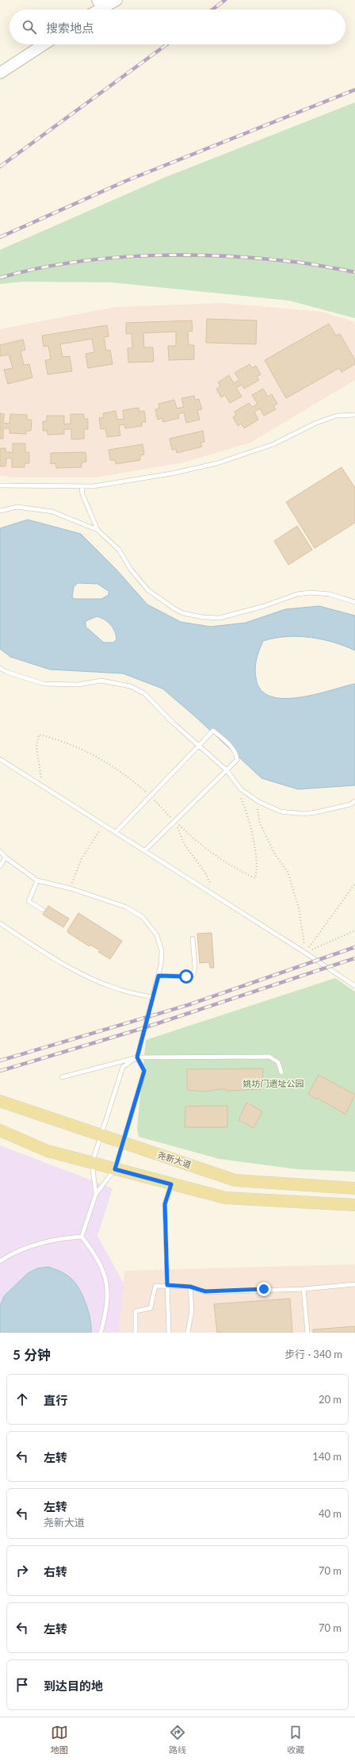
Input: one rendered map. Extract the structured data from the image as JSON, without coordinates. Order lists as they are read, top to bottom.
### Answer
{
  "streets": {
    "main road": ["尧新大道"]
  },
  "parks": ["姚坊门遗址公园"],
  "page": {
    "search": "搜索地点",
    "heading": ["5 分钟", "步行 · 340 m"],
    "list": [
      ["直行", "20 m"],
      ["左转", "140 m"],
      ["左转", "尧新大道", "40 m"],
      ["右转", "70 m"],
      ["左转", "70 m"],
      "到达目的地"
    ],
    "nav": ["地图", "路线", "收藏"]
  }
}
